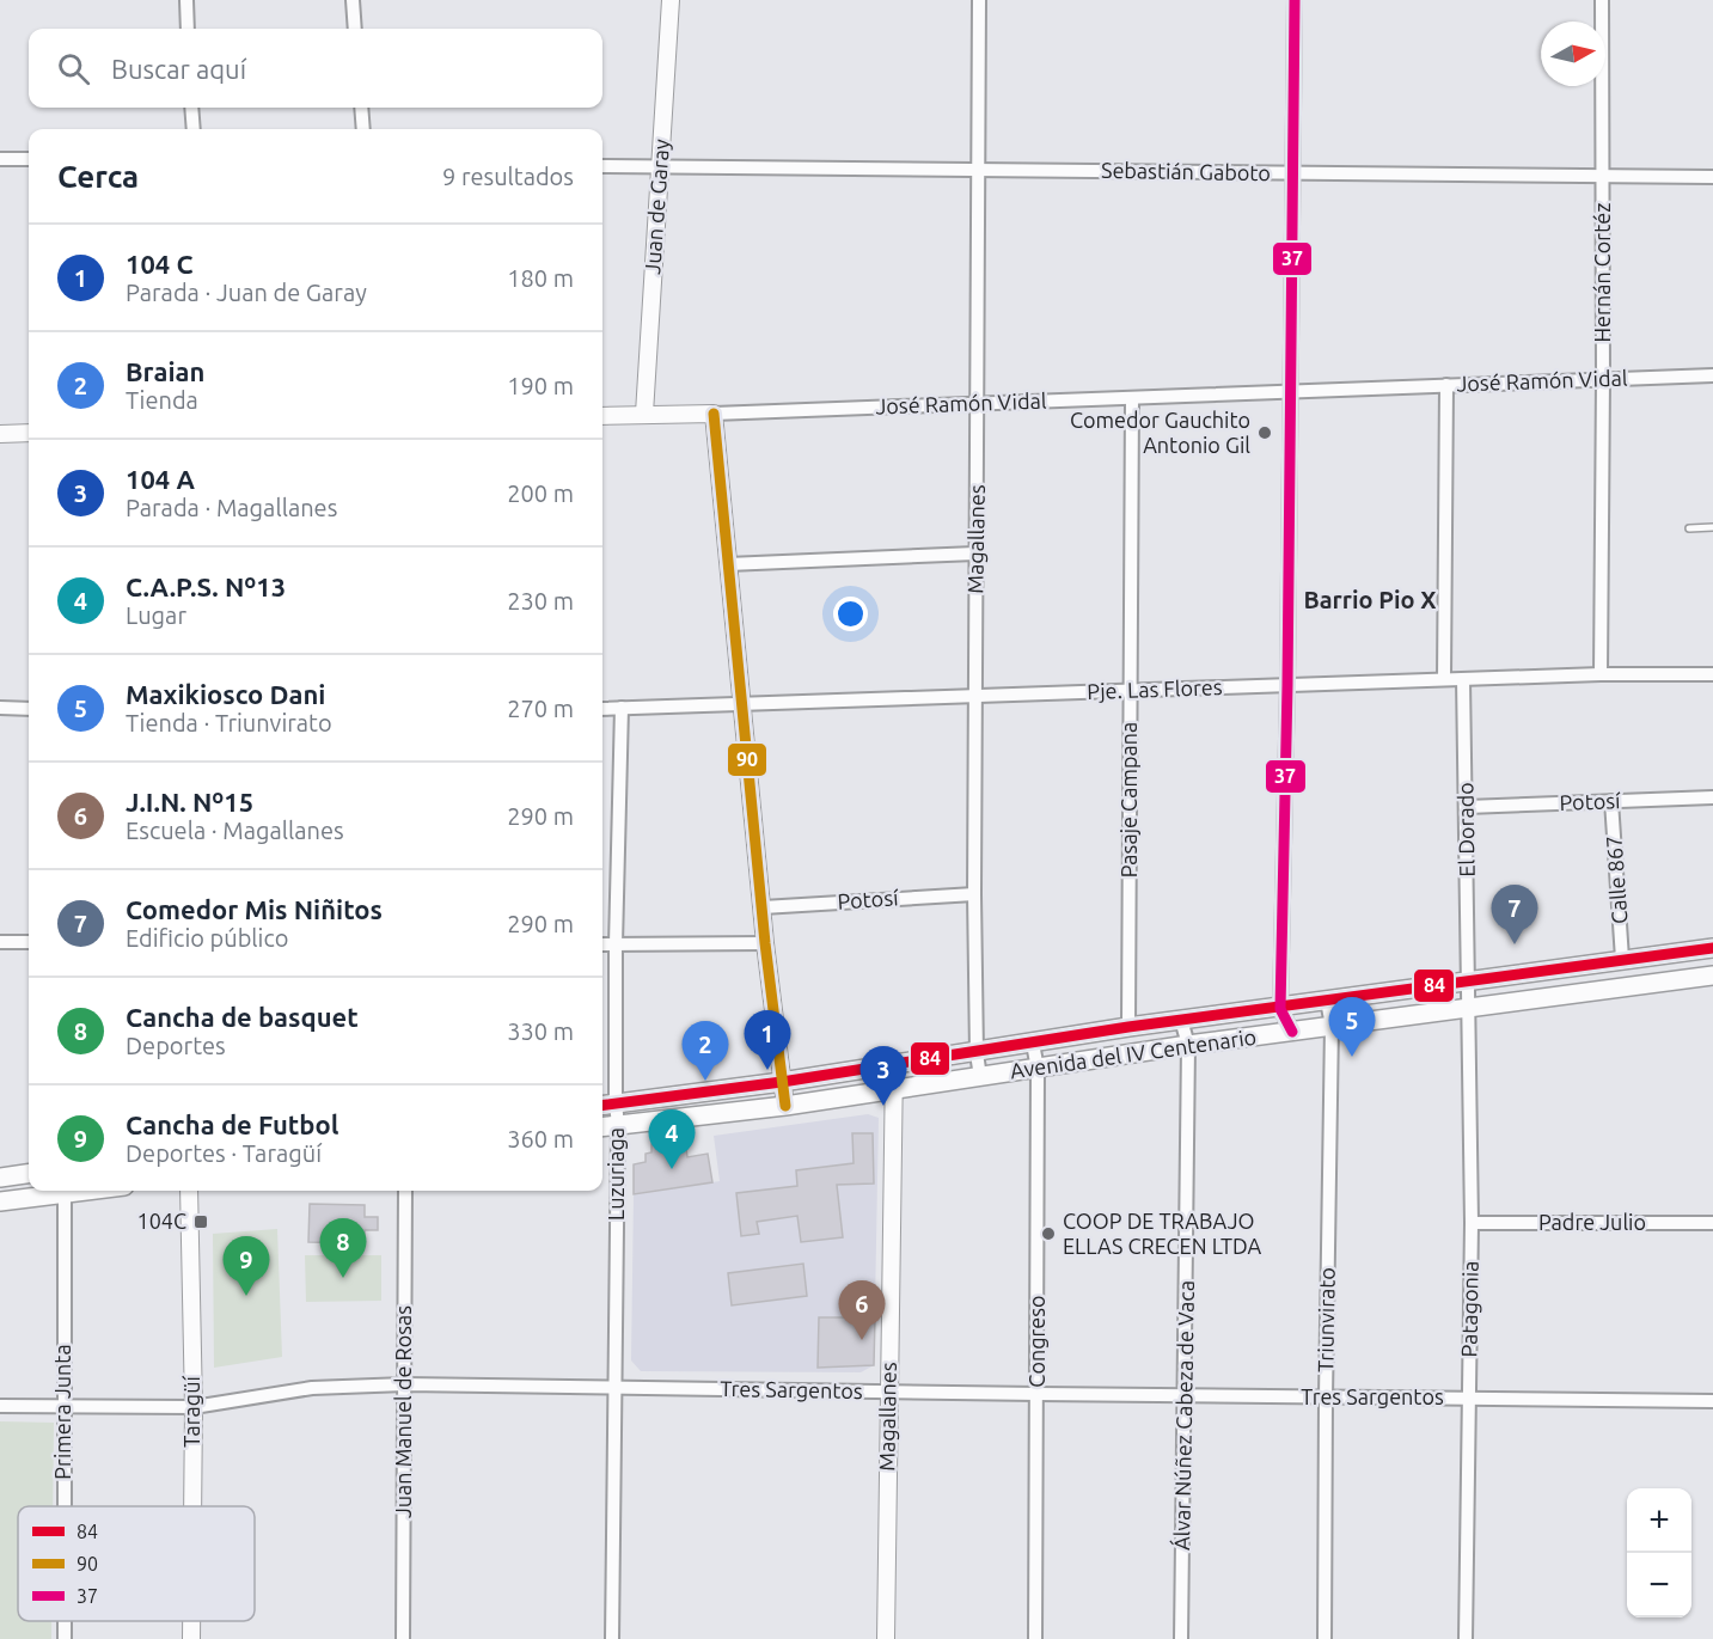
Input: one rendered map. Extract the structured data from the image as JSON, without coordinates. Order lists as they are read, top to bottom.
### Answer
{
  "streets": {
    "main road": ["Avenida del IV Centenario"],
    "street": [
      "Sebastián Gaboto",
      "Juan de Garay",
      "Hernán Cortéz",
      "José Ramón Vidal",
      "Magallanes",
      "Pje. Las Flores",
      "Pasaje Campana",
      "Potosí",
      "El Dorado",
      "Calle 867",
      "Luzuriaga",
      "Padre Julio",
      "Patagonia",
      "Triunvirato",
      "Congreso",
      "Tres Sargentos",
      "Primera Junta",
      "Taragüí",
      "Juan Manuel de Rosas",
      "Álvar Núñez Cabeza de Vaca"
    ]
  },
  "crossings": [
    ["Sebastián Gaboto", "Juan de Garay"],
    ["Sebastián Gaboto", "Hernán Cortéz"],
    ["Sebastián Gaboto", "Magallanes"],
    ["Juan de Garay", "José Ramón Vidal"],
    ["Hernán Cortéz", "José Ramón Vidal"],
    ["Hernán Cortéz", "Pje. Las Flores"],
    ["José Ramón Vidal", "Magallanes"],
    ["José Ramón Vidal", "Pasaje Campana"],
    ["Magallanes", "Pje. Las Flores"],
    ["Magallanes", "Potosí"],
    ["Magallanes", "Avenida del IV Centenario"],
    ["Magallanes", "Tres Sargentos"],
    ["Pje. Las Flores", "Pasaje Campana"],
    ["Pje. Las Flores", "El Dorado"],
    ["Pje. Las Flores", "Luzuriaga"],
    ["Pasaje Campana", "Avenida del IV Centenario"],
    ["Potosí", "El Dorado"],
    ["Potosí", "Calle 867"],
    ["El Dorado", "Avenida del IV Centenario"],
    ["El Dorado", "Patagonia"],
    ["Calle 867", "Avenida del IV Centenario"],
    ["Avenida del IV Centenario", "Luzuriaga"],
    ["Avenida del IV Centenario", "Patagonia"],
    ["Avenida del IV Centenario", "Triunvirato"],
    ["Avenida del IV Centenario", "Congreso"],
    ["Avenida del IV Centenario", "Álvar Núñez Cabeza de Vaca"],
    ["Luzuriaga", "Tres Sargentos"],
    ["Padre Julio", "Patagonia"],
    ["Patagonia", "Tres Sargentos"],
    ["Triunvirato", "Tres Sargentos"],
    ["Congreso", "Tres Sargentos"],
    ["Tres Sargentos", "Primera Junta"],
    ["Tres Sargentos", "Taragüí"],
    ["Tres Sargentos", "Juan Manuel de Rosas"],
    ["Tres Sargentos", "Álvar Núñez Cabeza de Vaca"]
  ],
  "districts": ["Barrio Pio X"],
  "places": {
    "other": ["Comedor Gauchito Antonio Gil", "COOP DE TRABAJO ELLAS CRECEN LTDA"],
    "transit": ["104C"]
  },
  "lines": ["transit line 37", "transit line 90", "transit line 84"],
  "legend": ["84", "90", "37"],
  "north": "right",
  "page": {
    "search": "Buscar aquí",
    "heading": ["Cerca", "9 resultados"],
    "list": [
      {
        "mark": "1",
        "name": "104 C",
        "note": "Parada · Juan de Garay",
        "value": "180 m"
      },
      {
        "mark": "2",
        "name": "Braian",
        "note": "Tienda",
        "value": "190 m"
      },
      {
        "mark": "3",
        "name": "104 A",
        "note": "Parada · Magallanes",
        "value": "200 m"
      },
      {
        "mark": "4",
        "name": "C.A.P.S. Nº13",
        "note": "Lugar",
        "value": "230 m"
      },
      {
        "mark": "5",
        "name": "Maxikiosco Dani",
        "note": "Tienda · Triunvirato",
        "value": "270 m"
      },
      {
        "mark": "6",
        "name": "J.I.N. Nº15",
        "note": "Escuela · Magallanes",
        "value": "290 m"
      },
      {
        "mark": "7",
        "name": "Comedor Mis Niñitos",
        "note": "Edificio público",
        "value": "290 m"
      },
      {
        "mark": "8",
        "name": "Cancha de basquet",
        "note": "Deportes",
        "value": "330 m"
      },
      {
        "mark": "9",
        "name": "Cancha de Futbol",
        "note": "Deportes · Taragüí",
        "value": "360 m"
      }
    ],
    "pins": [
      "7",
      "5",
      "1",
      "2",
      "3",
      "4",
      "8",
      "9",
      "6"
    ],
    "map_buttons": ["+", "−"]
  }
}
